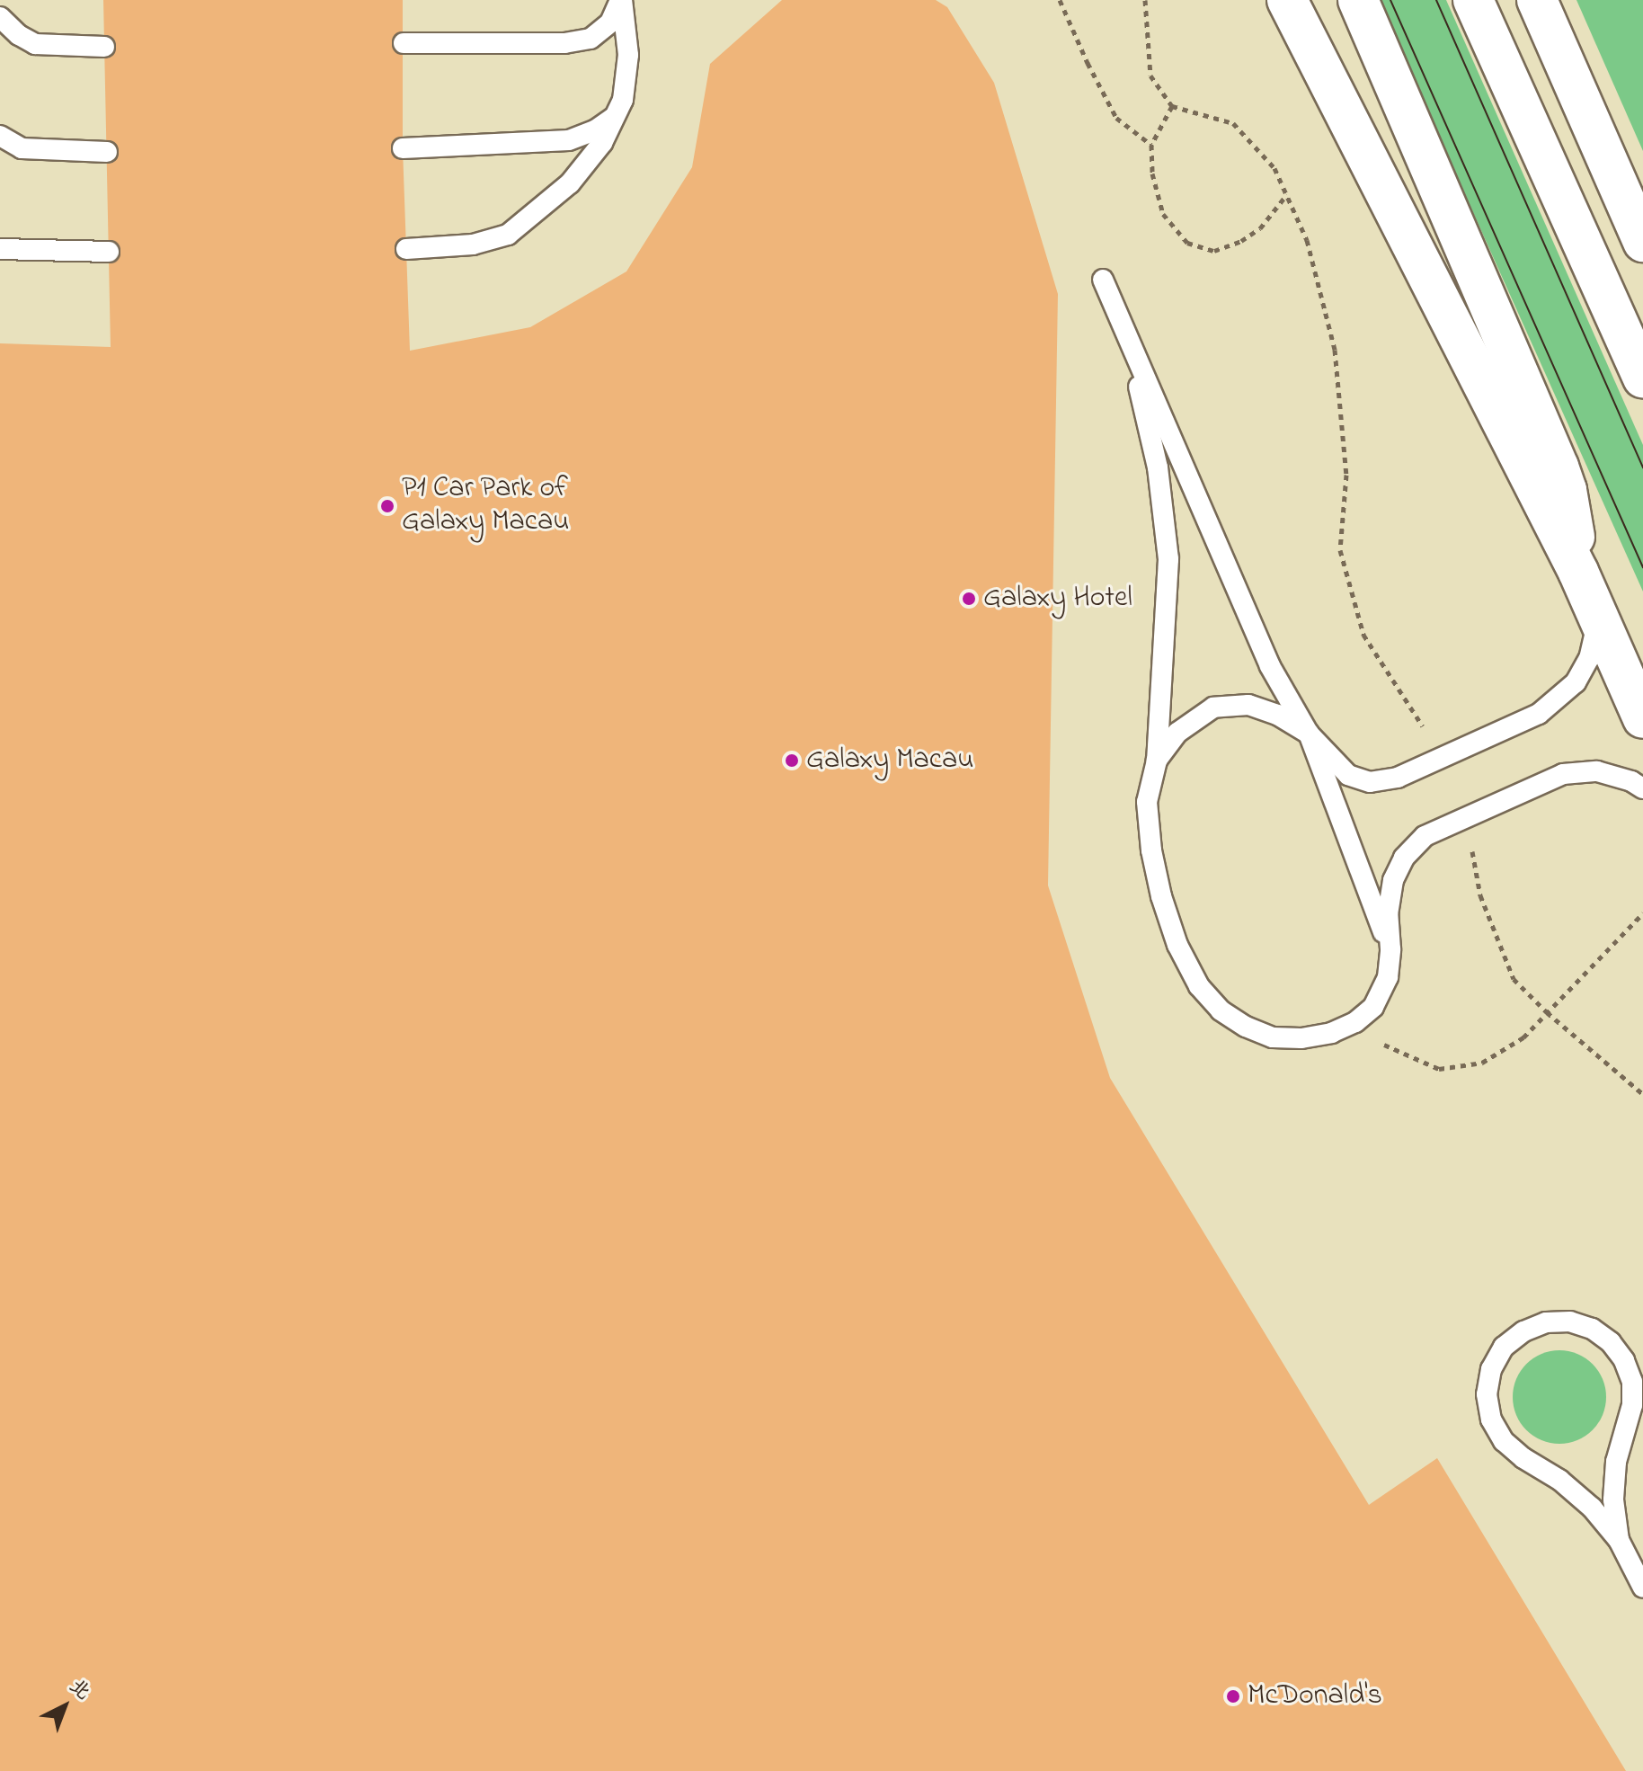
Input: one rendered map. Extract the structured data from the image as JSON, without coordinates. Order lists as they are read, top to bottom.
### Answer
{
  "places": [
    "P1 Car Park of Galaxy Macau",
    "Galaxy Hotel",
    "Galaxy Macau",
    "McDonald's"
  ],
  "north": "top right"
}
